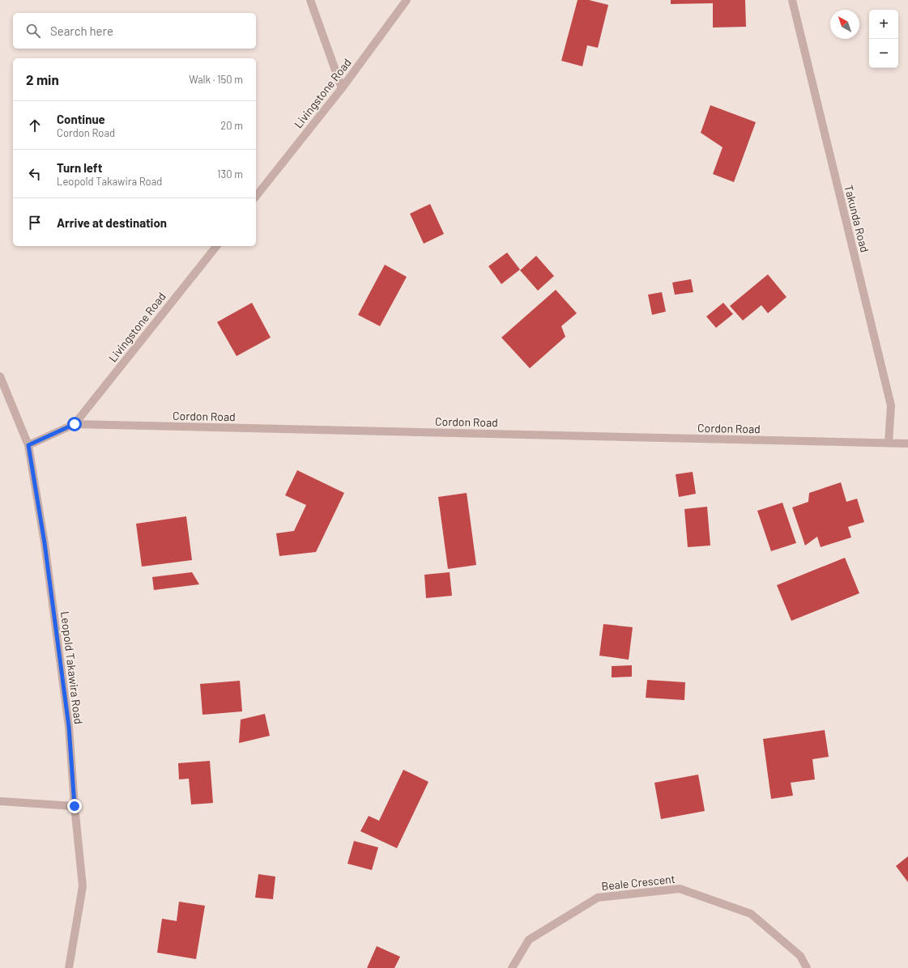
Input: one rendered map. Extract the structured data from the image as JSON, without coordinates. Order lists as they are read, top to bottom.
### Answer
{
  "streets": {
    "street": [
      "Livingstone Road",
      "Takunda Road",
      "Cordon Road",
      "Leopold Takawira Road",
      "Beale Crescent"
    ]
  },
  "crossings": [
    ["Livingstone Road", "Cordon Road"],
    ["Takunda Road", "Cordon Road"],
    ["Cordon Road", "Leopold Takawira Road"]
  ],
  "north": "top left",
  "page": {
    "map_buttons": ["+", "−"],
    "search": "Search here",
    "heading": ["2 min", "Walk · 150 m"],
    "list": [
      ["Continue", "Cordon Road", "20 m"],
      ["Turn left", "Leopold Takawira Road", "130 m"],
      "Arrive at destination"
    ]
  }
}
